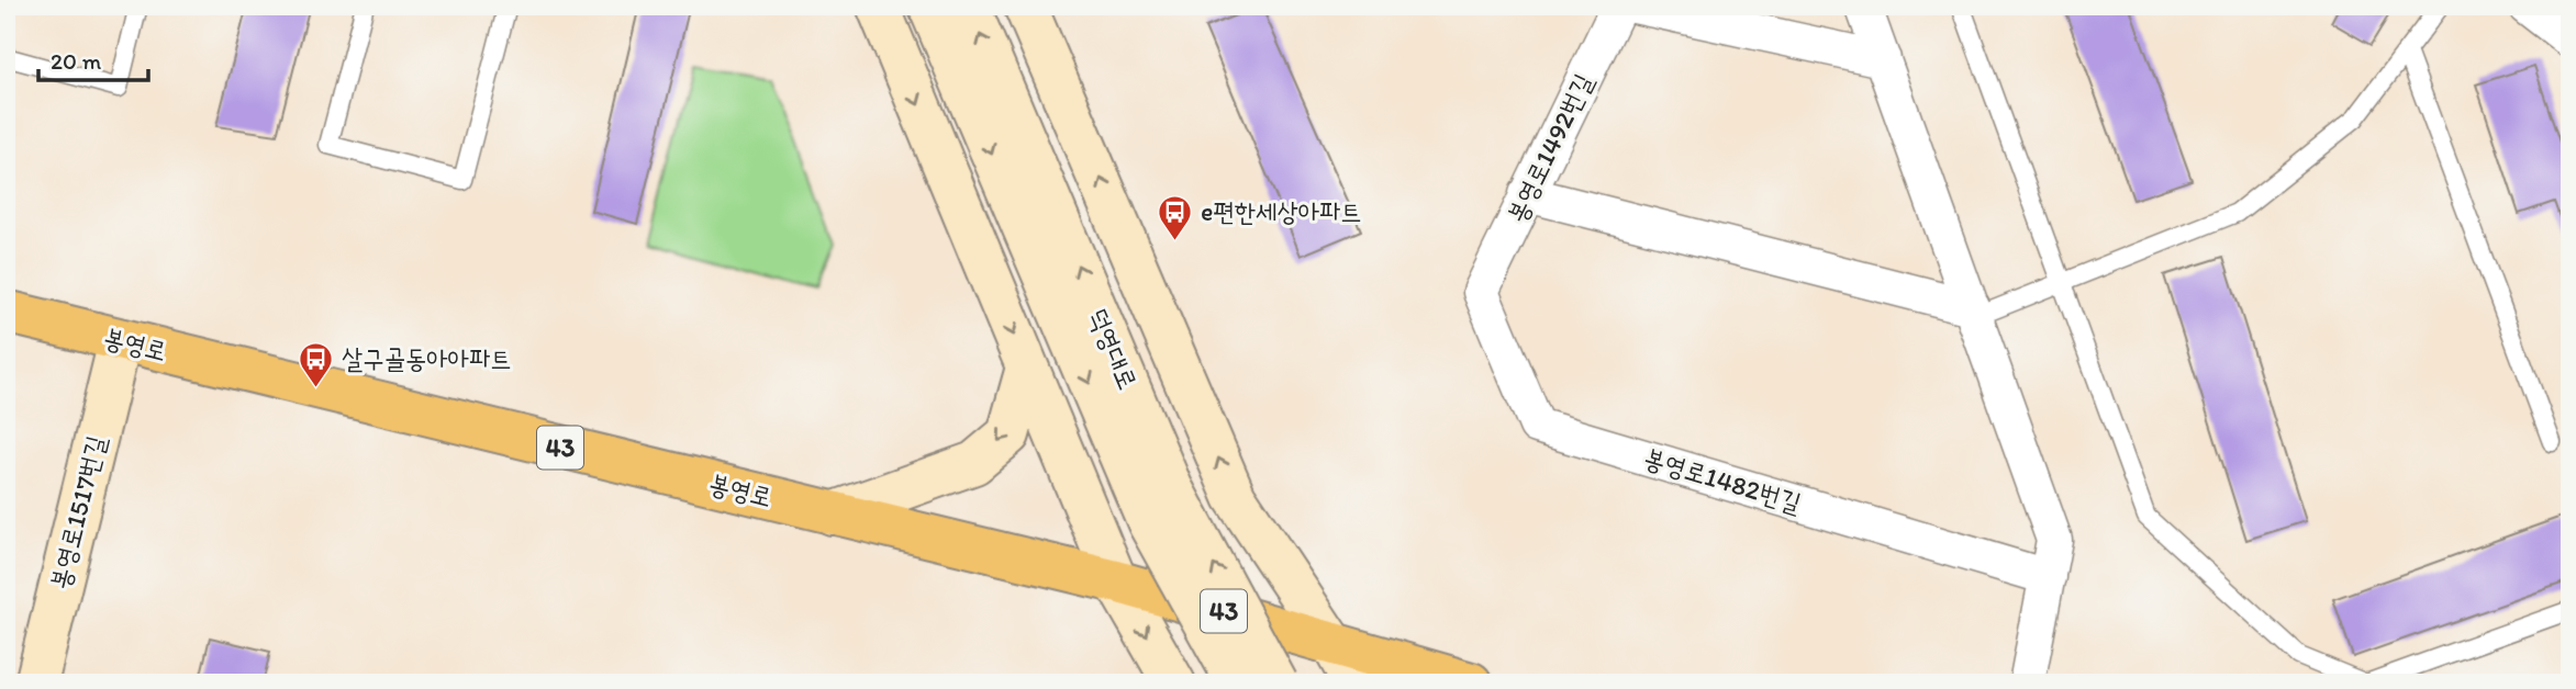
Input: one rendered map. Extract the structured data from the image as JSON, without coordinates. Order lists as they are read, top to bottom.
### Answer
{
  "streets": {
    "main road": [
      "봉영로",
      "덕영대로",
      "43",
      "봉영로1517번길"
    ],
    "street": ["봉영로1492번길", "봉영로1482번길"]
  },
  "crossings": [
    ["봉영로1492번길", "봉영로1482번길"],
    ["봉영로", "봉영로1517번길"]
  ],
  "places": {
    "bus stop": ["e편한세상아파트", "살구골동아아파트"]
  },
  "scale_bar": "20 m"
}
